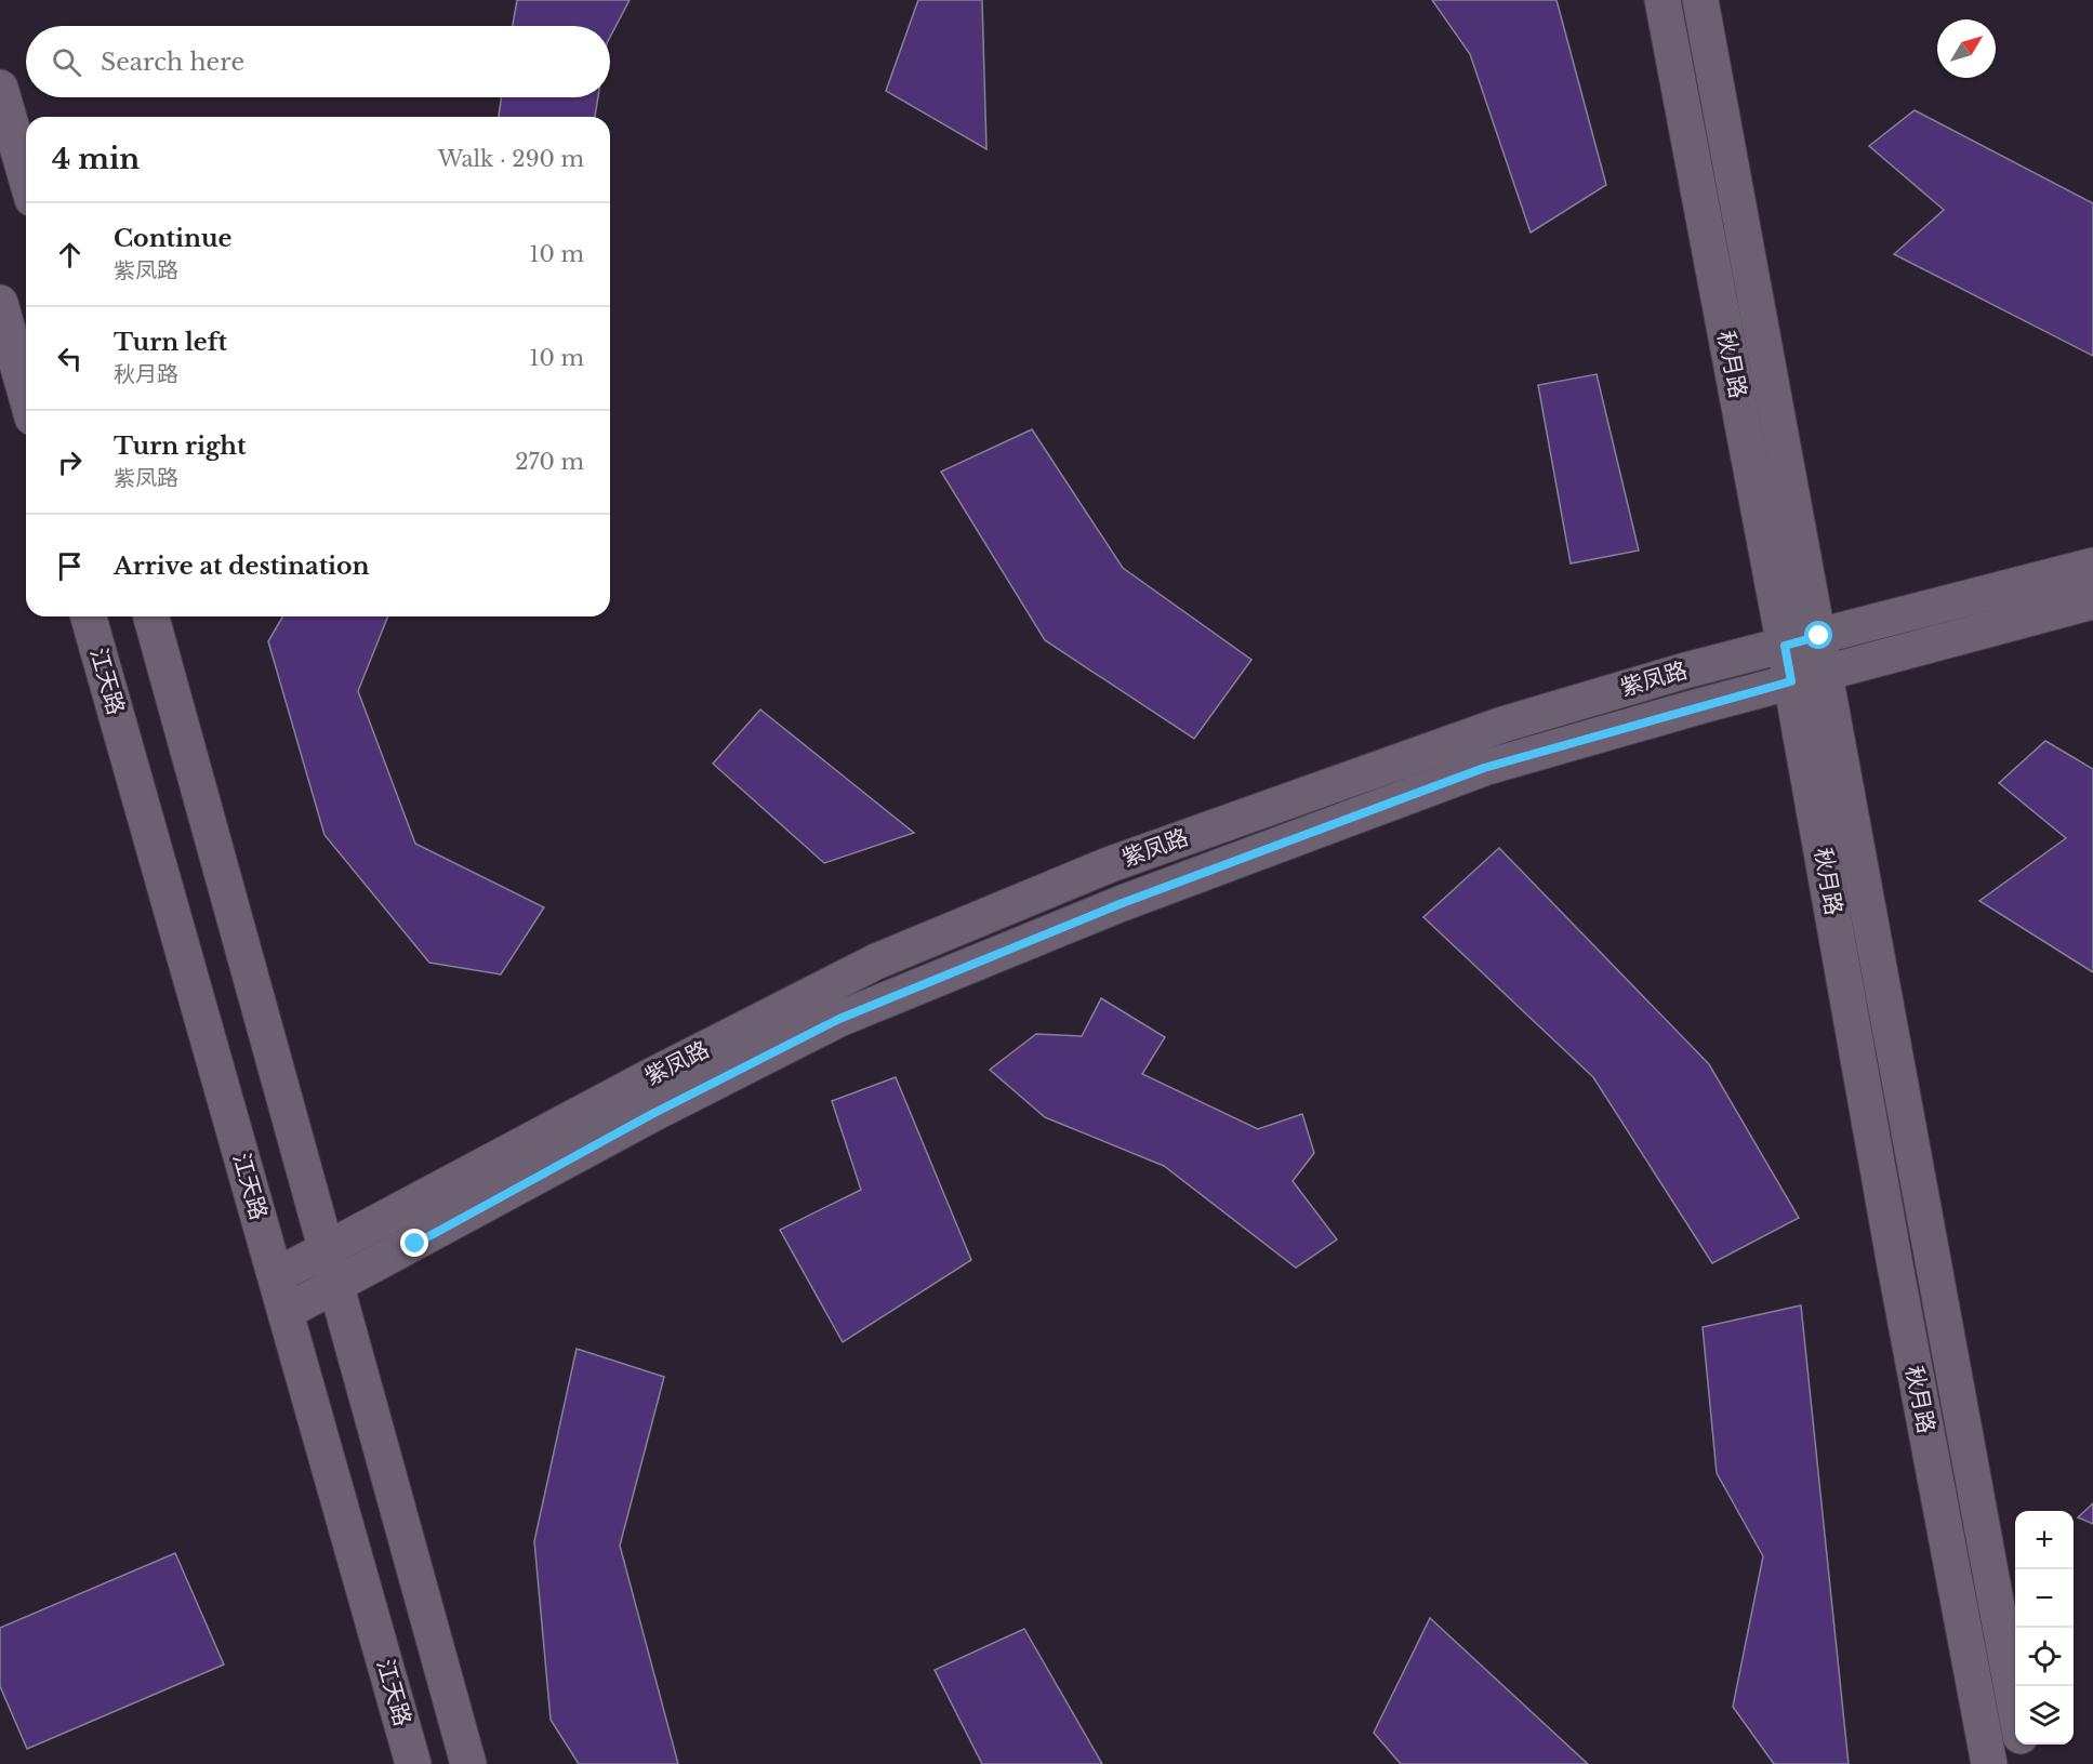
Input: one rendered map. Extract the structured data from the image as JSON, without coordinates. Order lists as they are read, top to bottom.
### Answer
{
  "streets": {
    "street": ["秋月路", "紫凤路", "江天路"]
  },
  "crossings": [
    ["秋月路", "紫凤路"],
    ["紫凤路", "江天路"]
  ],
  "north": "top right",
  "page": {
    "search": "Search here",
    "heading": ["4 min", "Walk · 290 m"],
    "list": [
      ["Continue", "紫凤路", "10 m"],
      ["Turn left", "秋月路", "10 m"],
      ["Turn right", "紫凤路", "270 m"],
      "Arrive at destination"
    ],
    "map_buttons": ["+", "−"]
  }
}
